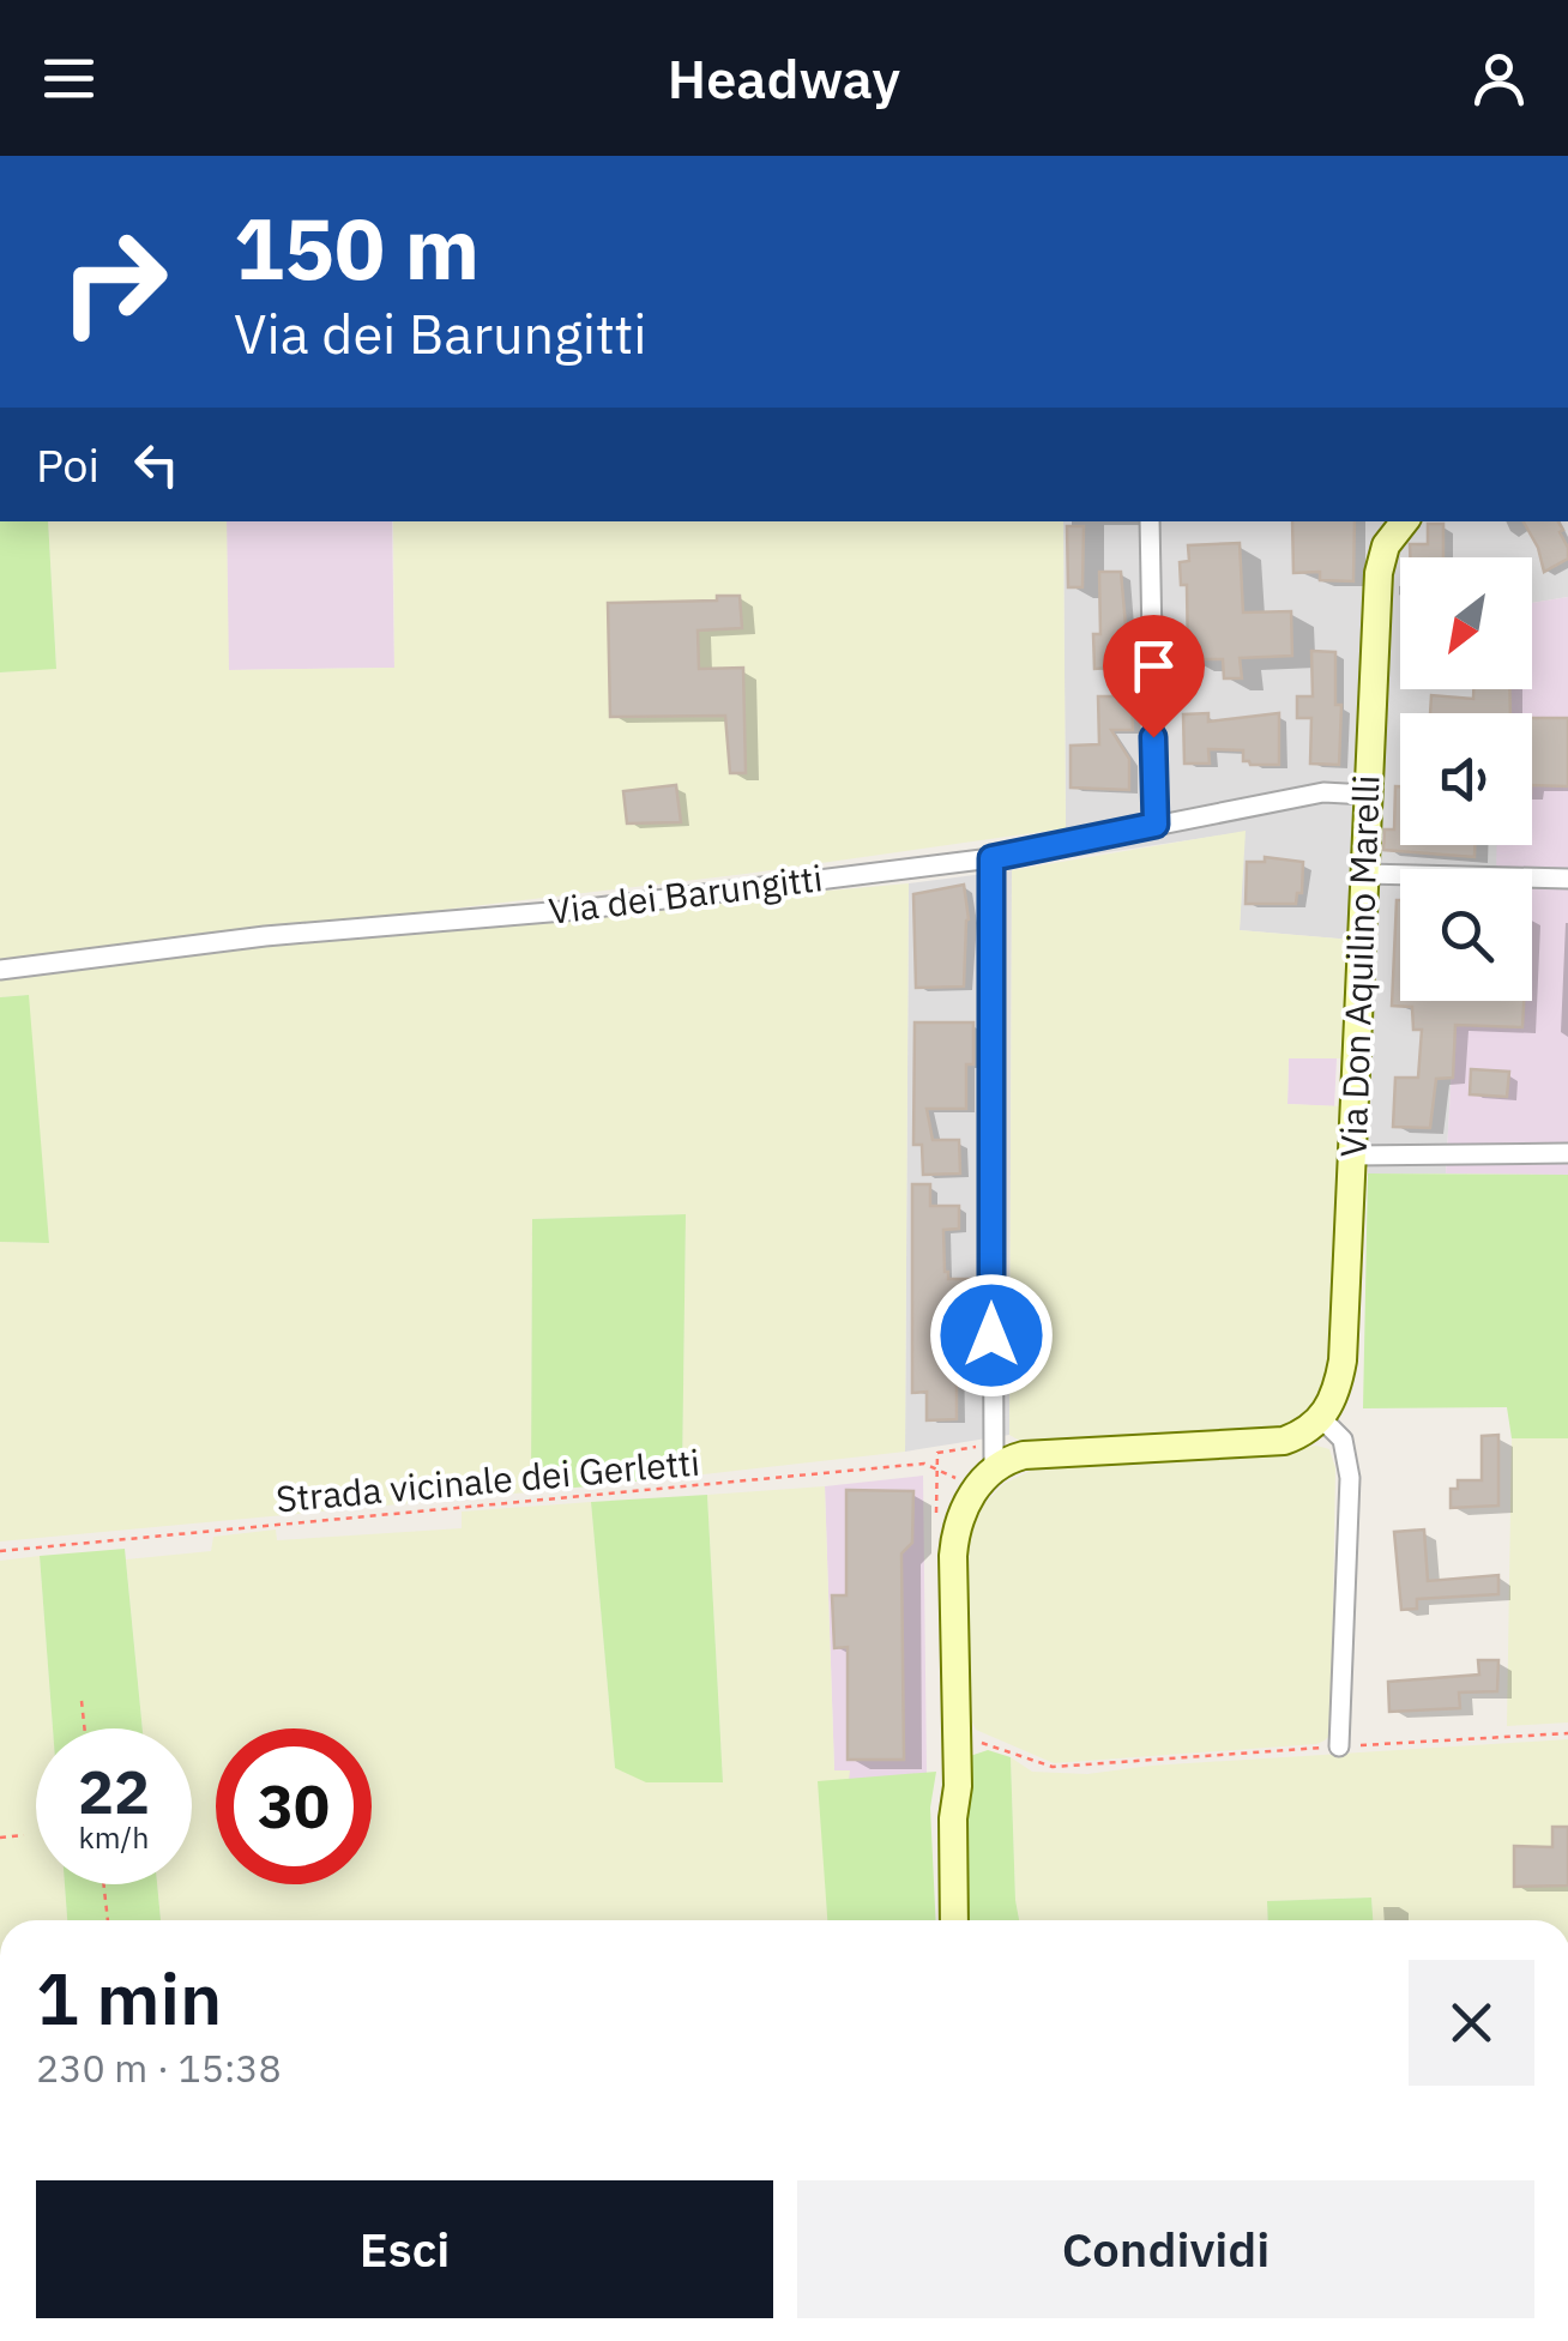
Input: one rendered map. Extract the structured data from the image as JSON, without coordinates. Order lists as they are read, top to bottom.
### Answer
{
  "streets": {
    "street": ["Via dei Barungitti", "Via Don Aquilino Marelli"],
    "path": ["Strada vicinale dei Gerletti"]
  },
  "crossings": [
    ["Via dei Barungitti", "Via Don Aquilino Marelli"]
  ],
  "north": "bottom left",
  "page": {
    "header": "Headway",
    "turn": ["150 m", "Via dei Barungitti"],
    "then": "Poi",
    "speed": "22 km/h",
    "limit": "30",
    "heading": ["1 min", "230 m · 15:38"],
    "buttons": ["Esci", "Condividi"]
  }
}
